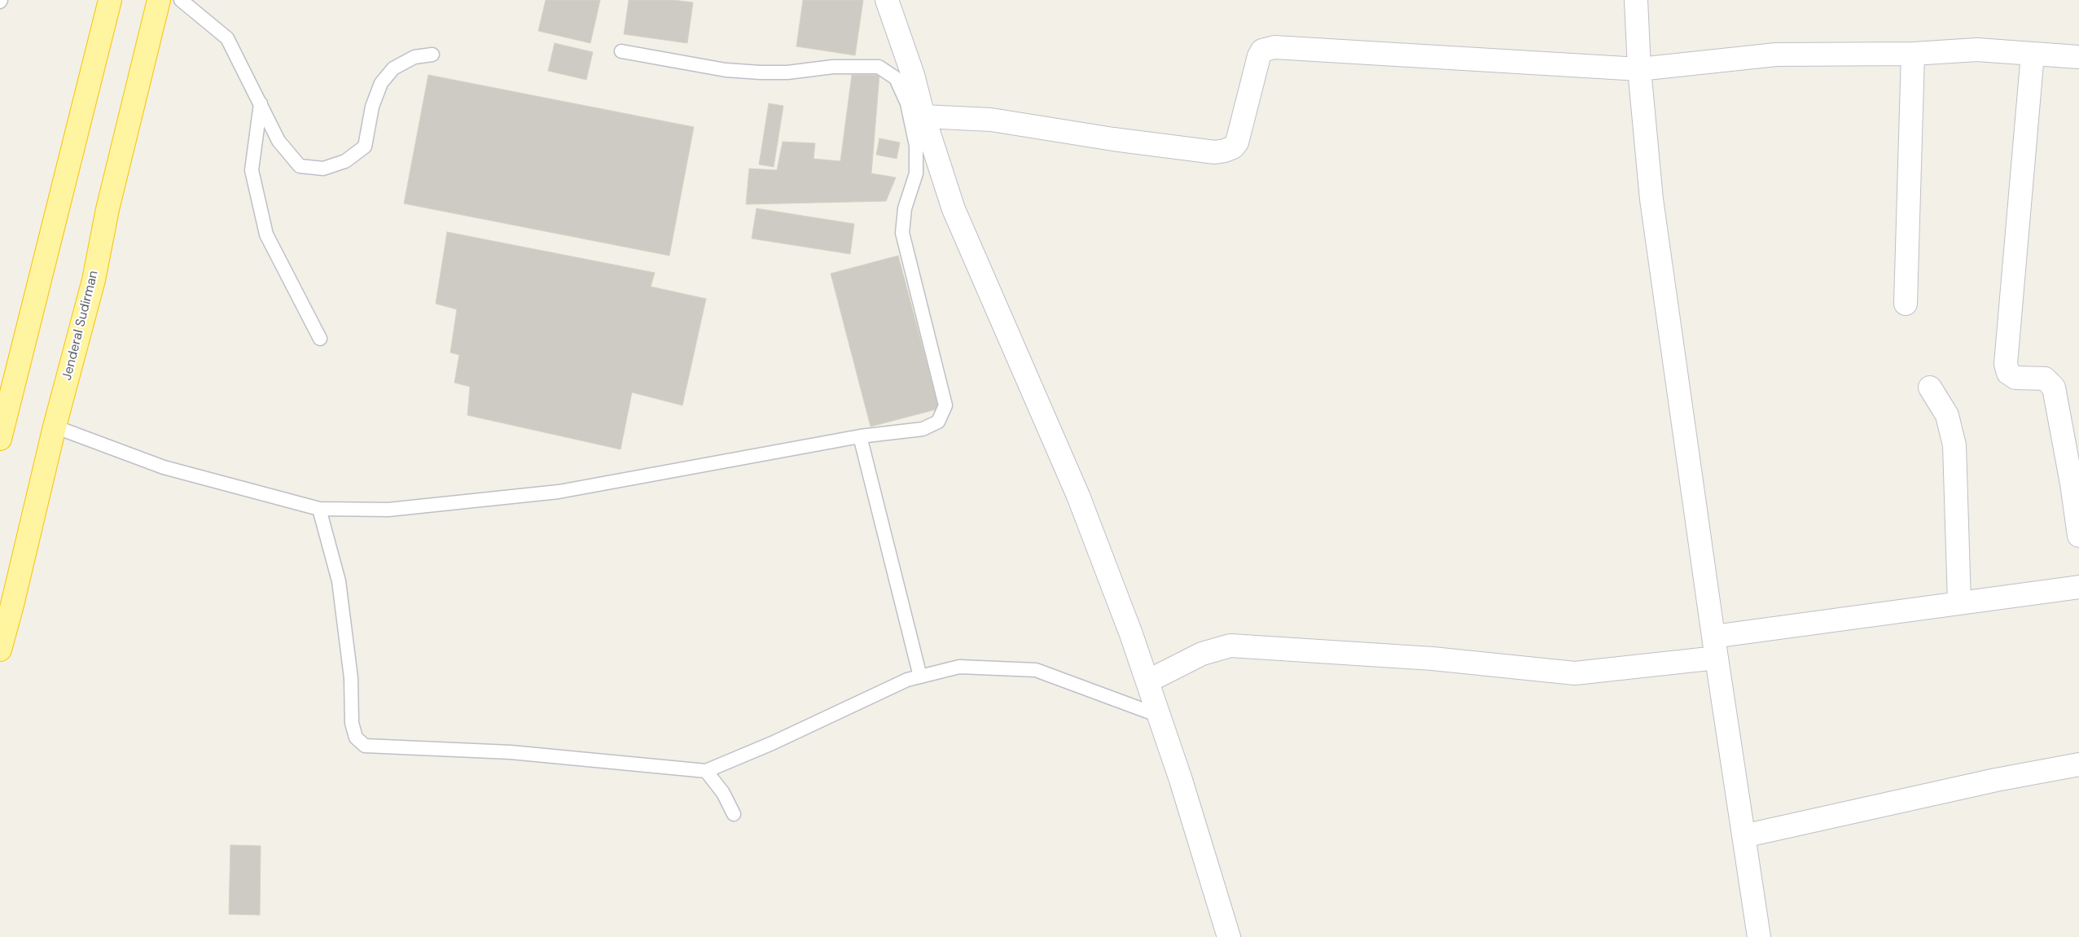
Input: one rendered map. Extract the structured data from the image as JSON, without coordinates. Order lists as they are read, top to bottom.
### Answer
{
  "streets": {
    "highway": ["Jenderal Sudirman"]
  }
}
